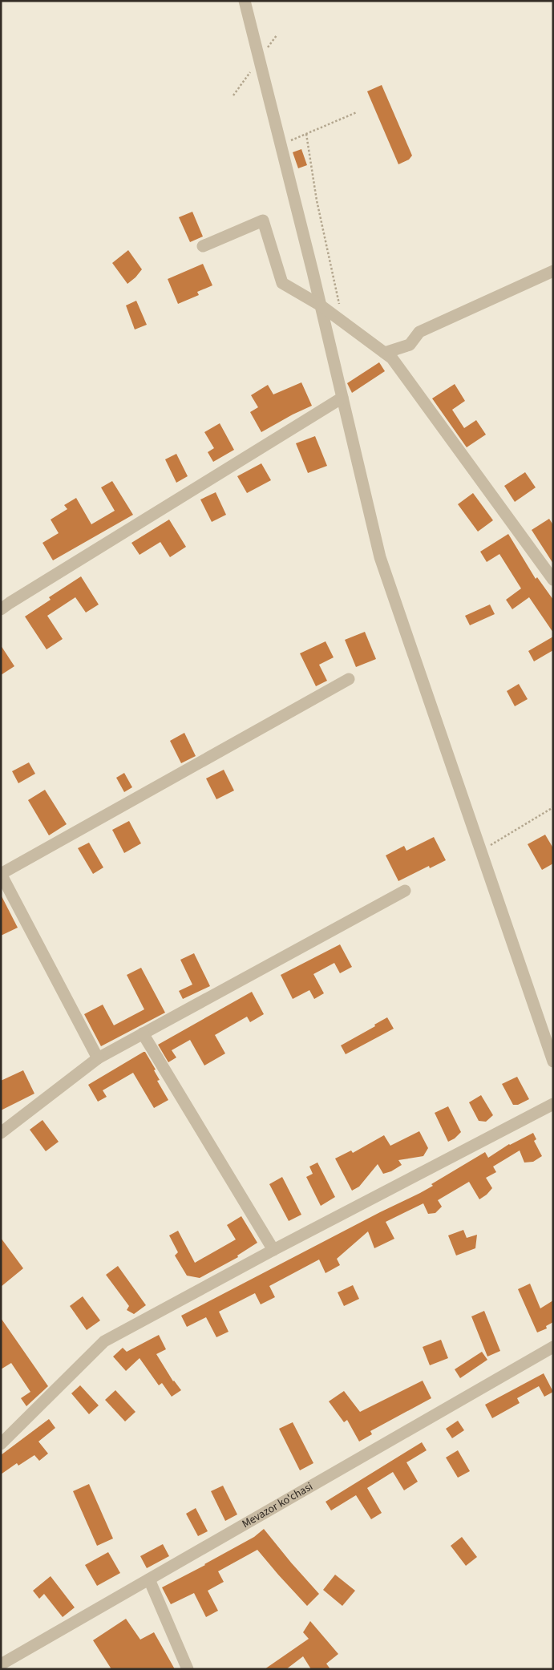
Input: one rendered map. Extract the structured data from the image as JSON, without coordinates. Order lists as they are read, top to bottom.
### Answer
{
  "streets": {
    "street": ["Mevazor ko'chasi"]
  }
}
